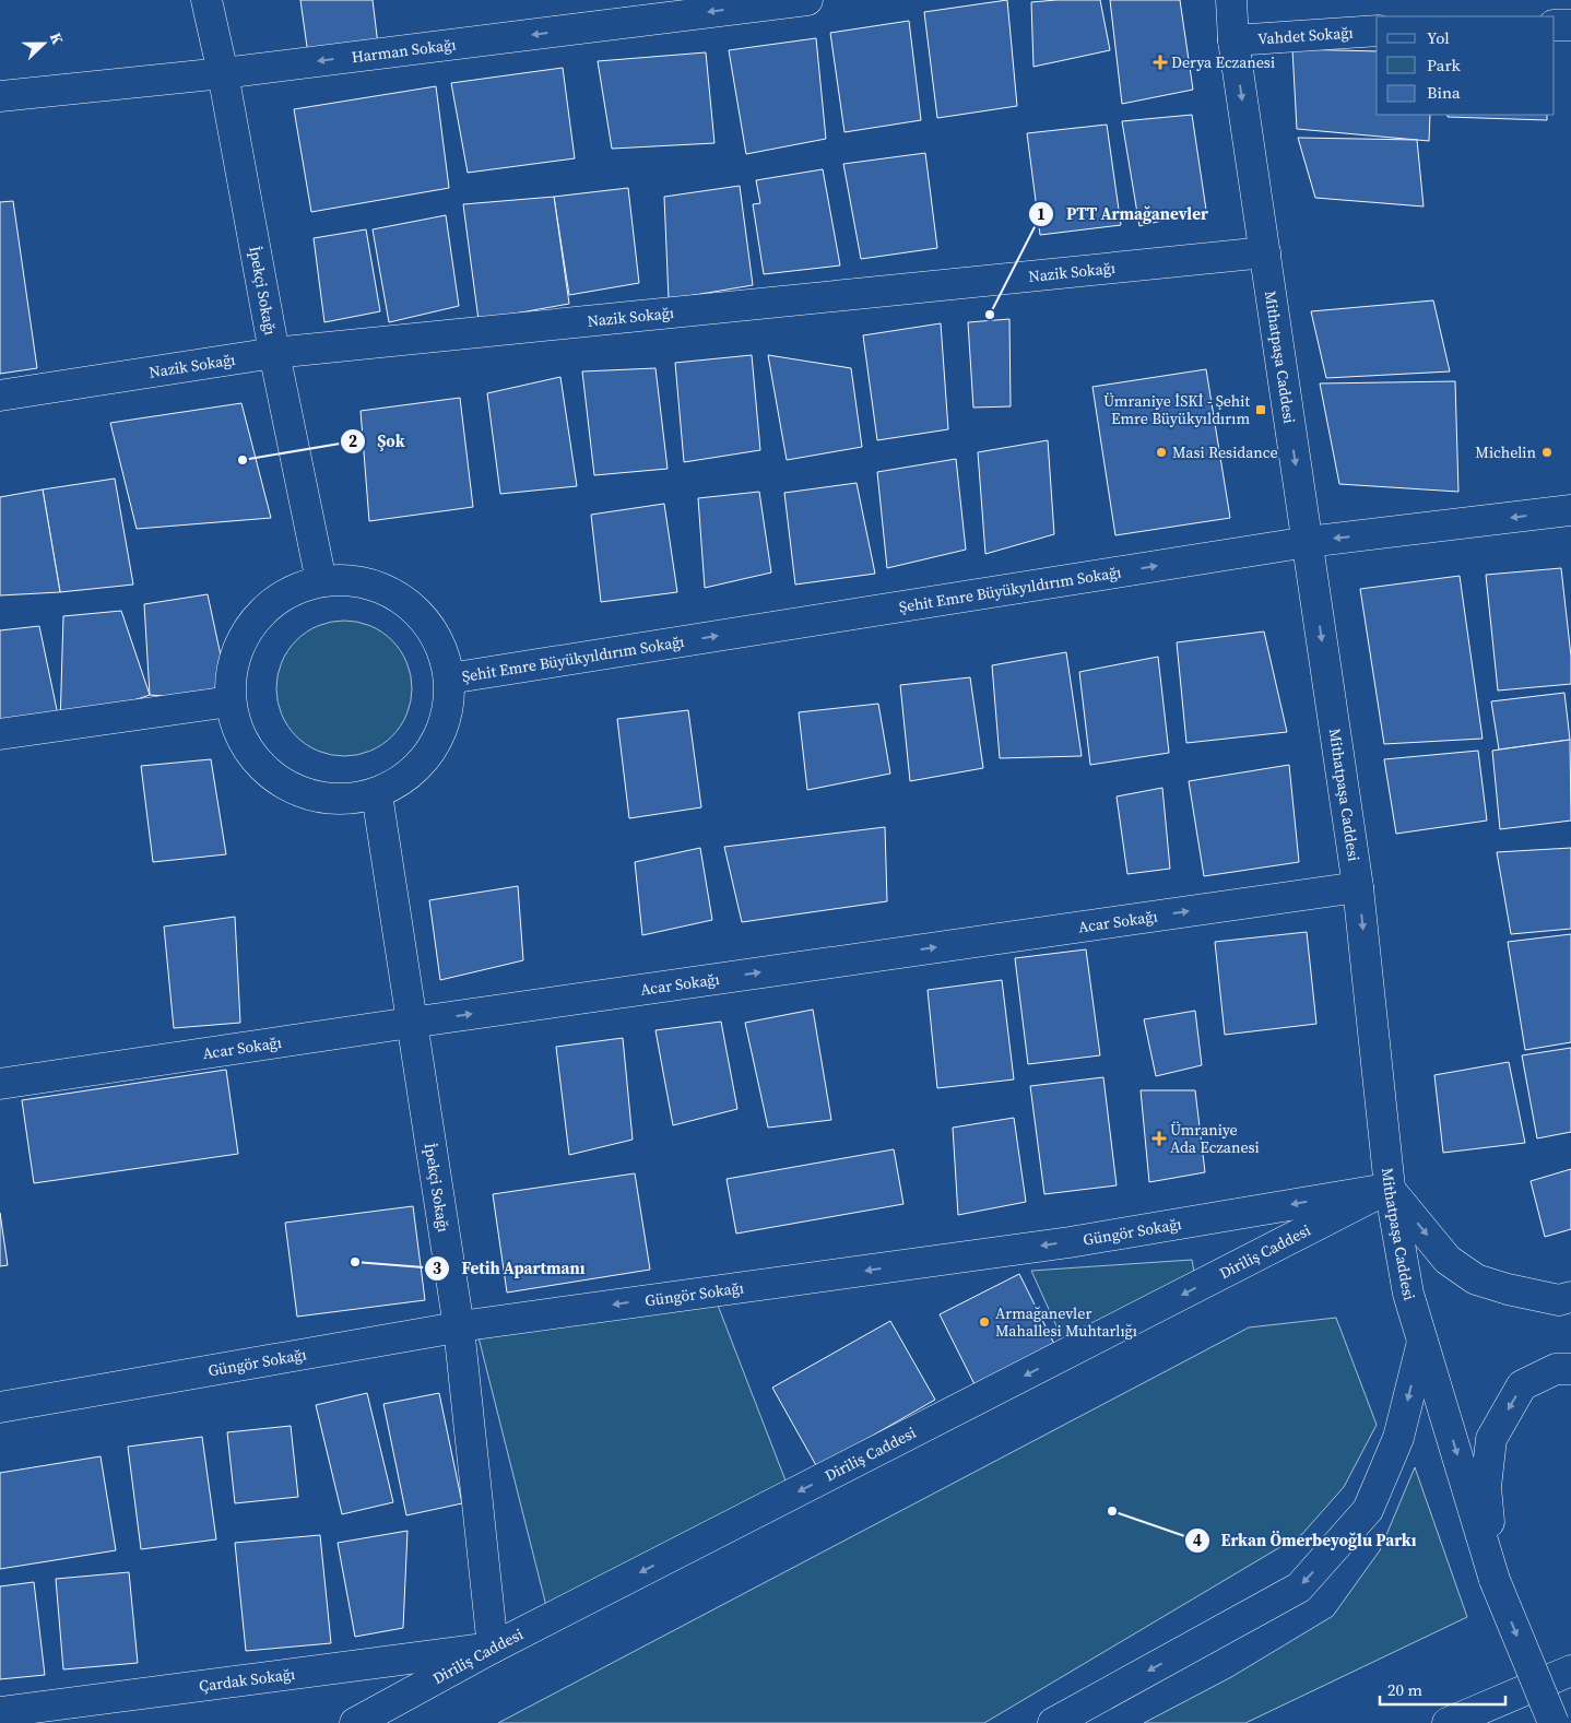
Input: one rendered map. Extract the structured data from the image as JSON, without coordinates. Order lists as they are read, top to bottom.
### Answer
{
  "streets": {
    "main road": [
      "Vahdet Sokağı",
      "Harman Sokağı",
      "Nazik Sokağı",
      "İpekçi Sokağı",
      "Mithatpaşa Caddesi",
      "Şehit Emre Büyükyıldırım Sokağı",
      "Acar Sokağı",
      "Güngör Sokağı",
      "Diriliş Caddesi",
      "Çardak Sokağı"
    ]
  },
  "crossings": [
    ["Vahdet Sokağı", "Mithatpaşa Caddesi"],
    ["Harman Sokağı", "İpekçi Sokağı"],
    ["Nazik Sokağı", "İpekçi Sokağı"],
    ["Nazik Sokağı", "Mithatpaşa Caddesi"],
    ["İpekçi Sokağı", "Acar Sokağı"],
    ["İpekçi Sokağı", "Güngör Sokağı"],
    ["İpekçi Sokağı", "Diriliş Caddesi"],
    ["İpekçi Sokağı", "Çardak Sokağı"],
    ["Mithatpaşa Caddesi", "Şehit Emre Büyükyıldırım Sokağı"],
    ["Mithatpaşa Caddesi", "Acar Sokağı"],
    ["Mithatpaşa Caddesi", "Güngör Sokağı"],
    ["Mithatpaşa Caddesi", "Diriliş Caddesi"],
    ["Güngör Sokağı", "Diriliş Caddesi"],
    ["Diriliş Caddesi", "Çardak Sokağı"]
  ],
  "one_way": [
    "Harman Sokağı",
    "Mithatpaşa Caddesi",
    "Acar Sokağı",
    "Güngör Sokağı",
    "Diriliş Caddesi"
  ],
  "places": {
    "health": ["Derya Eczanesi", "Ümraniye Ada Eczanesi"],
    "other": [
      "PTT Armağanevler",
      "Masi Residance",
      "Michelin",
      "Şok",
      "Fetih Apartmanı",
      "Armağanevler Mahallesi Muhtarlığı",
      "Erkan Ömerbeyoğlu Parkı"
    ],
    "transit": ["Ümraniye İSKİ - Şehit Emre Büyükyıldırım"]
  },
  "legend": ["Yol", "Park", "Bina"],
  "scale_bar": "20 m",
  "north": "right"
}
